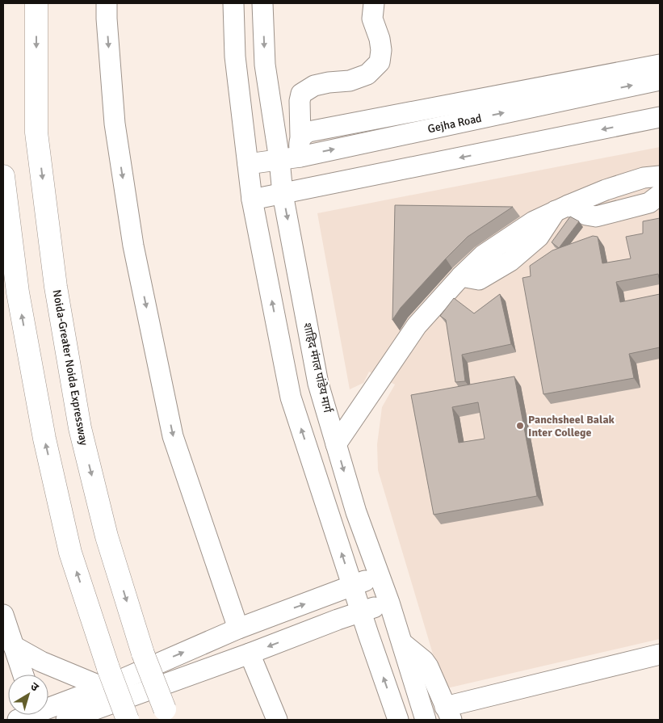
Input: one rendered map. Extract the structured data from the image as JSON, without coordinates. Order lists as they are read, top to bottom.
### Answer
{
  "streets": {
    "highway": ["Noida-Greater Noida Expressway"],
    "street": ["Gejha Road", "शाहिद मंगल पांडेय मार्ग"]
  },
  "crossings": [
    ["Gejha Road", "शाहिद मंगल पांडेय मार्ग"]
  ],
  "places": ["Panchsheel Balak Inter College"],
  "north": "top right"
}
